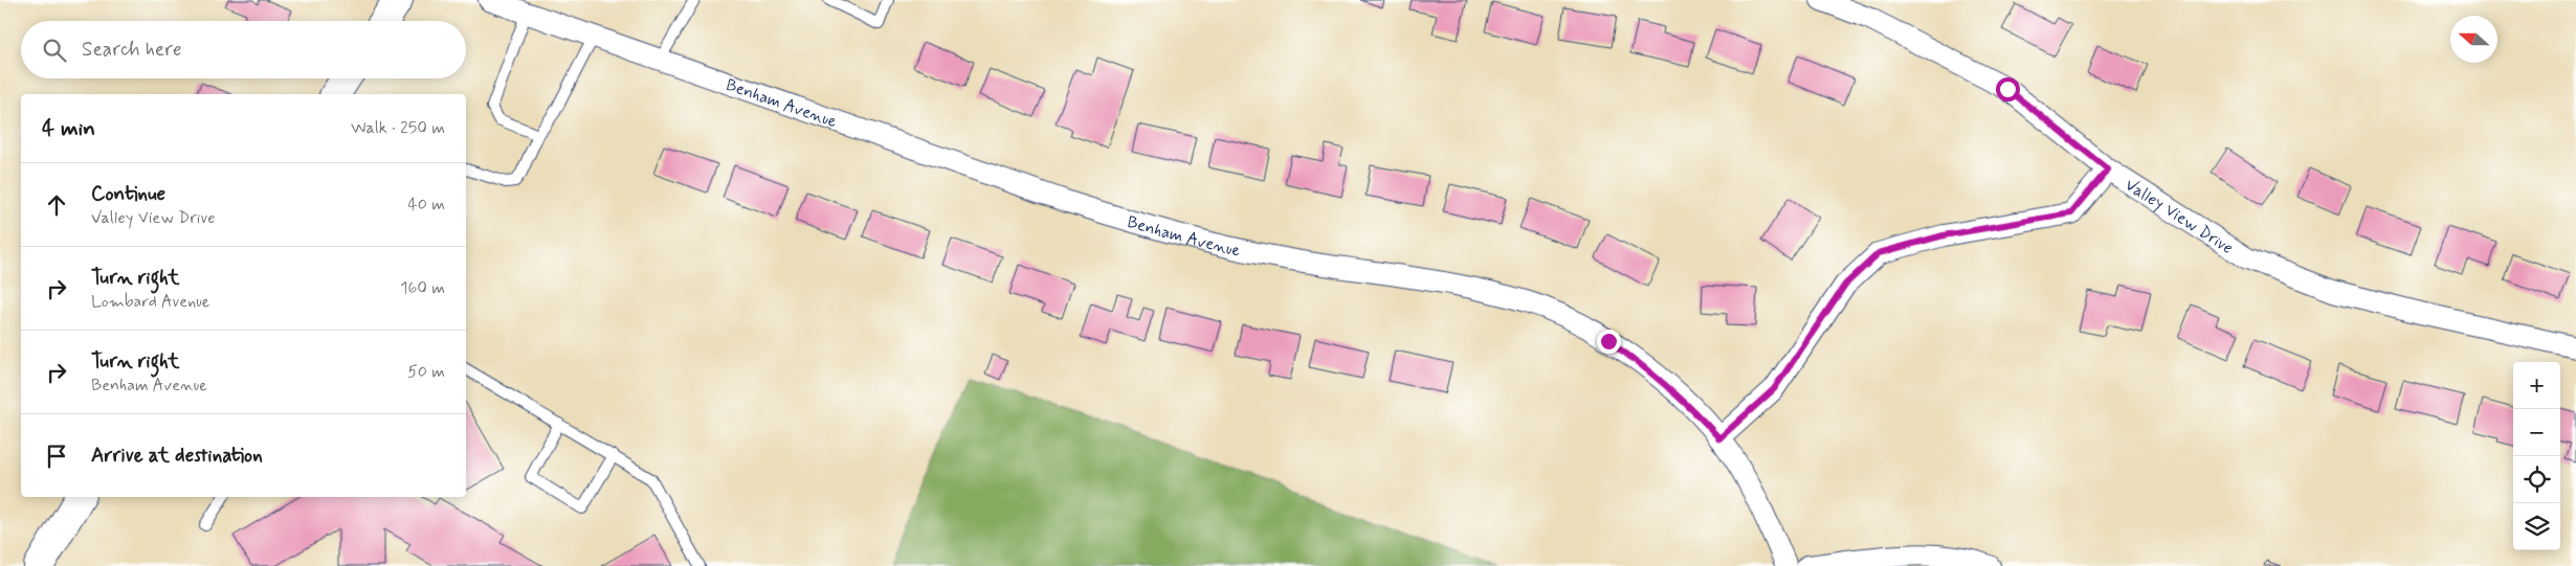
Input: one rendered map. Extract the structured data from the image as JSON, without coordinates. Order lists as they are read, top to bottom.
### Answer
{
  "streets": {
    "street": ["Benham Avenue", "Valley View Drive"]
  },
  "north": "left",
  "page": {
    "search": "Search here",
    "heading": ["4 min", "Walk · 250 m"],
    "list": [
      ["Continue", "Valley View Drive", "40 m"],
      ["Turn right", "Lombard Avenue", "160 m"],
      ["Turn right", "Benham Avenue", "50 m"],
      "Arrive at destination"
    ],
    "map_buttons": ["+", "−"]
  }
}
